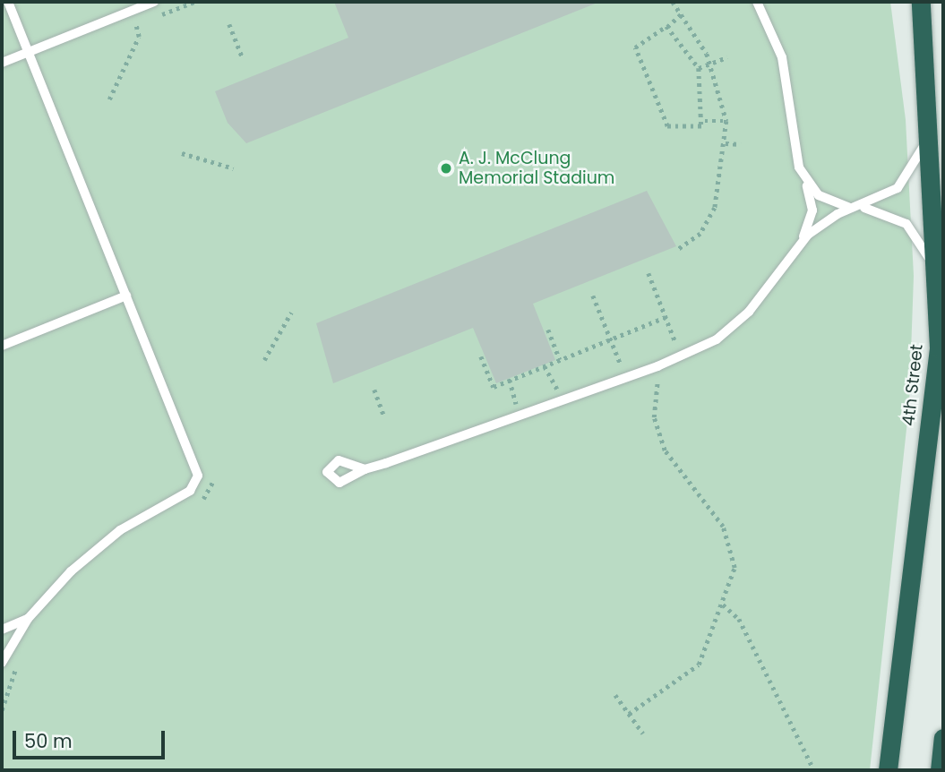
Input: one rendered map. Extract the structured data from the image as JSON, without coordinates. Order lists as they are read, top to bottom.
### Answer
{
  "streets": {
    "highway": ["4th Street"]
  },
  "places": ["A. J. McClung Memorial Stadium"],
  "scale_bar": "50 m"
}
